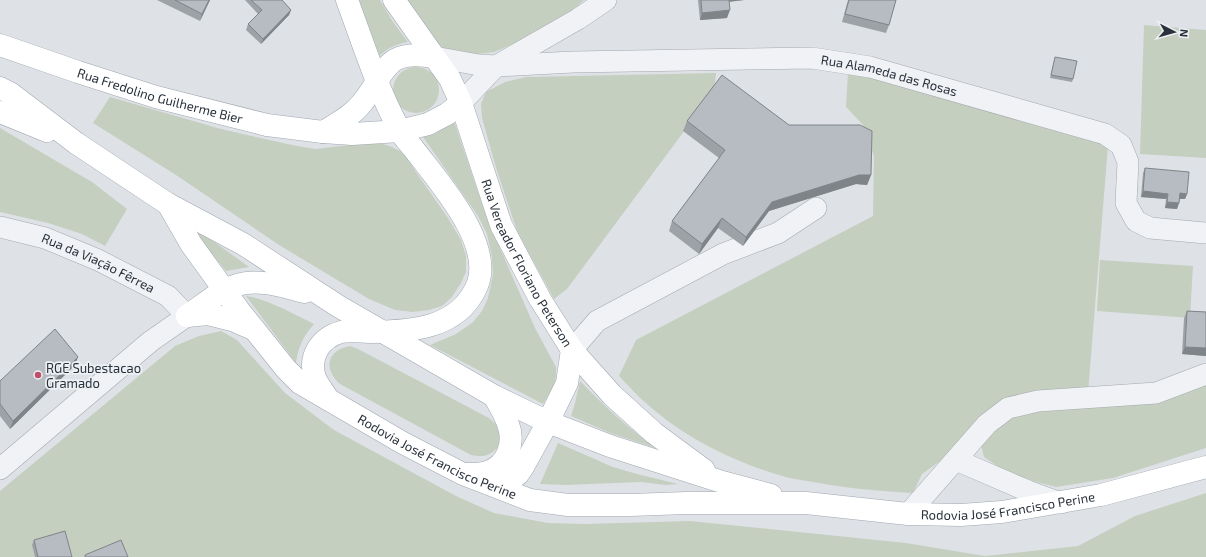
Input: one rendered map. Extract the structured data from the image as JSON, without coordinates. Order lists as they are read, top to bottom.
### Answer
{
  "streets": {
    "main road": ["Rua Fredolino Guilherme Bier", "Rua Vereador Floriano Peterson", "Rodovia José Francisco Perine"],
    "street": ["Rua Alameda das Rosas", "Rua da Viação Fêrrea"]
  },
  "crossings": [
    ["Rua Alameda das Rosas", "Rua Fredolino Guilherme Bier"],
    ["Rua Fredolino Guilherme Bier", "Rua Vereador Floriano Peterson"],
    ["Rua Vereador Floriano Peterson", "Rodovia José Francisco Perine"]
  ],
  "places": ["RGE Subestacao Gramado"],
  "north": "right"
}
